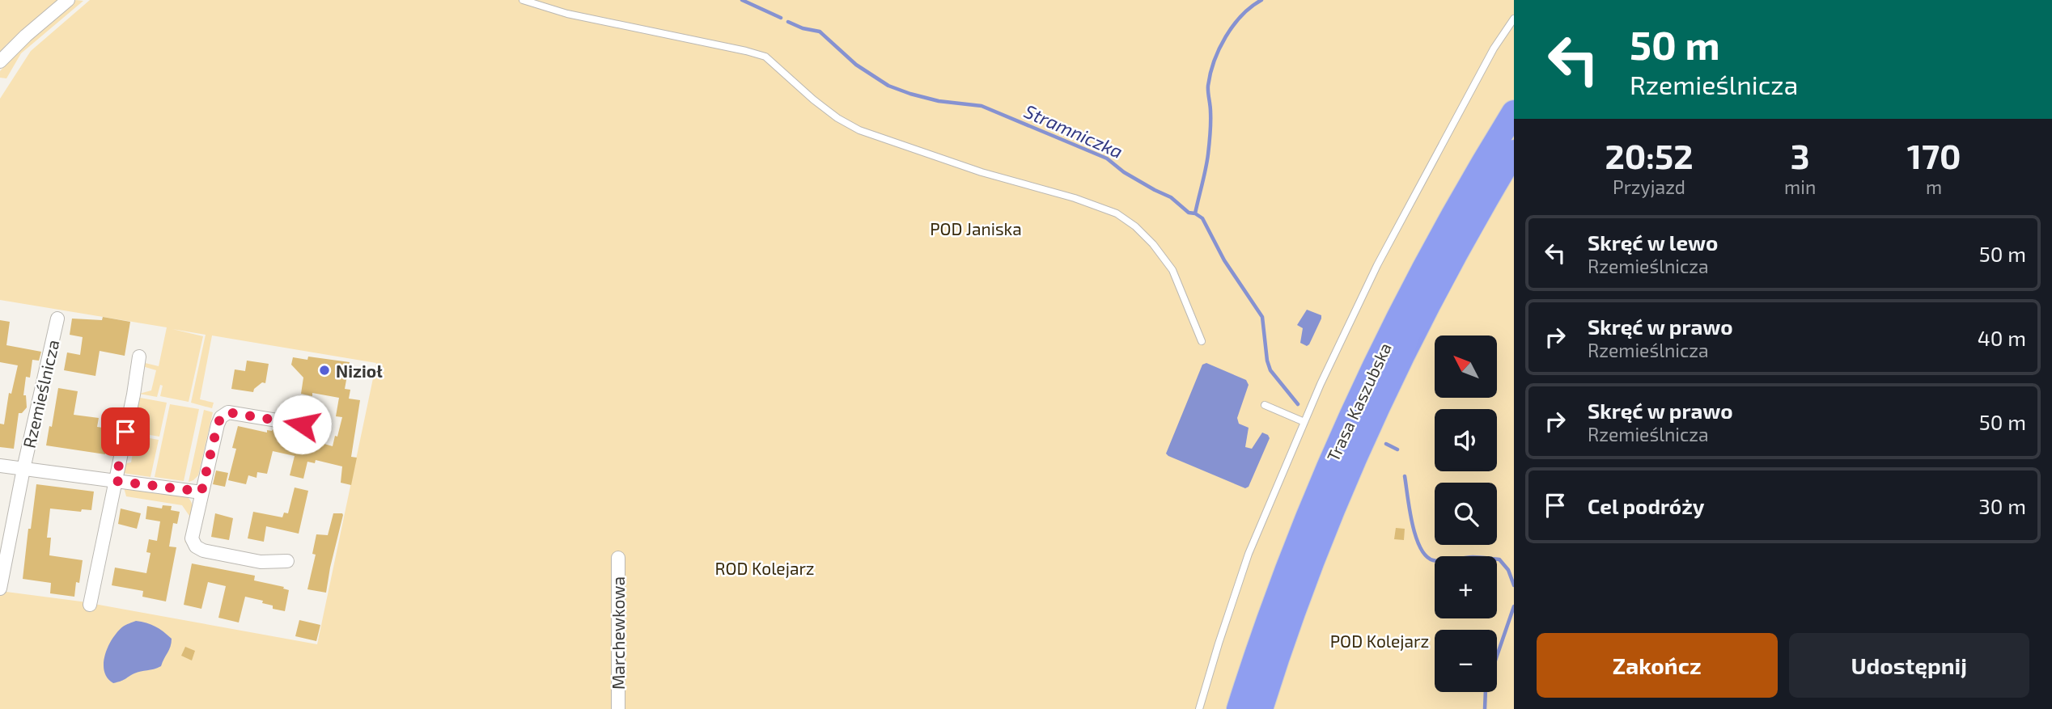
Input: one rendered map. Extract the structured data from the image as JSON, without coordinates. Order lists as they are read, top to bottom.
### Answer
{
  "streets": {
    "highway": ["Trasa Kaszubska"],
    "street": ["Rzemieślnicza", "Marchewkowa"]
  },
  "water": ["Stramniczka"],
  "parks": ["POD Janiska", "ROD Kolejarz", "POD Kolejarz"],
  "places": ["Nizioł"],
  "north": "top left",
  "page": {
    "turn": ["50 m", "Rzemieślnicza"],
    "eta": [
      "20:52",
      "Przyjazd",
      "3",
      "min",
      "170",
      "m"
    ],
    "list": [
      {
        "name": "Skręć w lewo",
        "note": "Rzemieślnicza",
        "value": "50 m"
      },
      {
        "name": "Skręć w prawo",
        "note": "Rzemieślnicza",
        "value": "40 m"
      },
      {
        "name": "Skręć w prawo",
        "note": "Rzemieślnicza",
        "value": "50 m"
      },
      {
        "name": "Cel podróży",
        "value": "30 m"
      }
    ],
    "map_buttons": ["+", "−"],
    "buttons": ["Zakończ", "Udostępnij"]
  }
}
